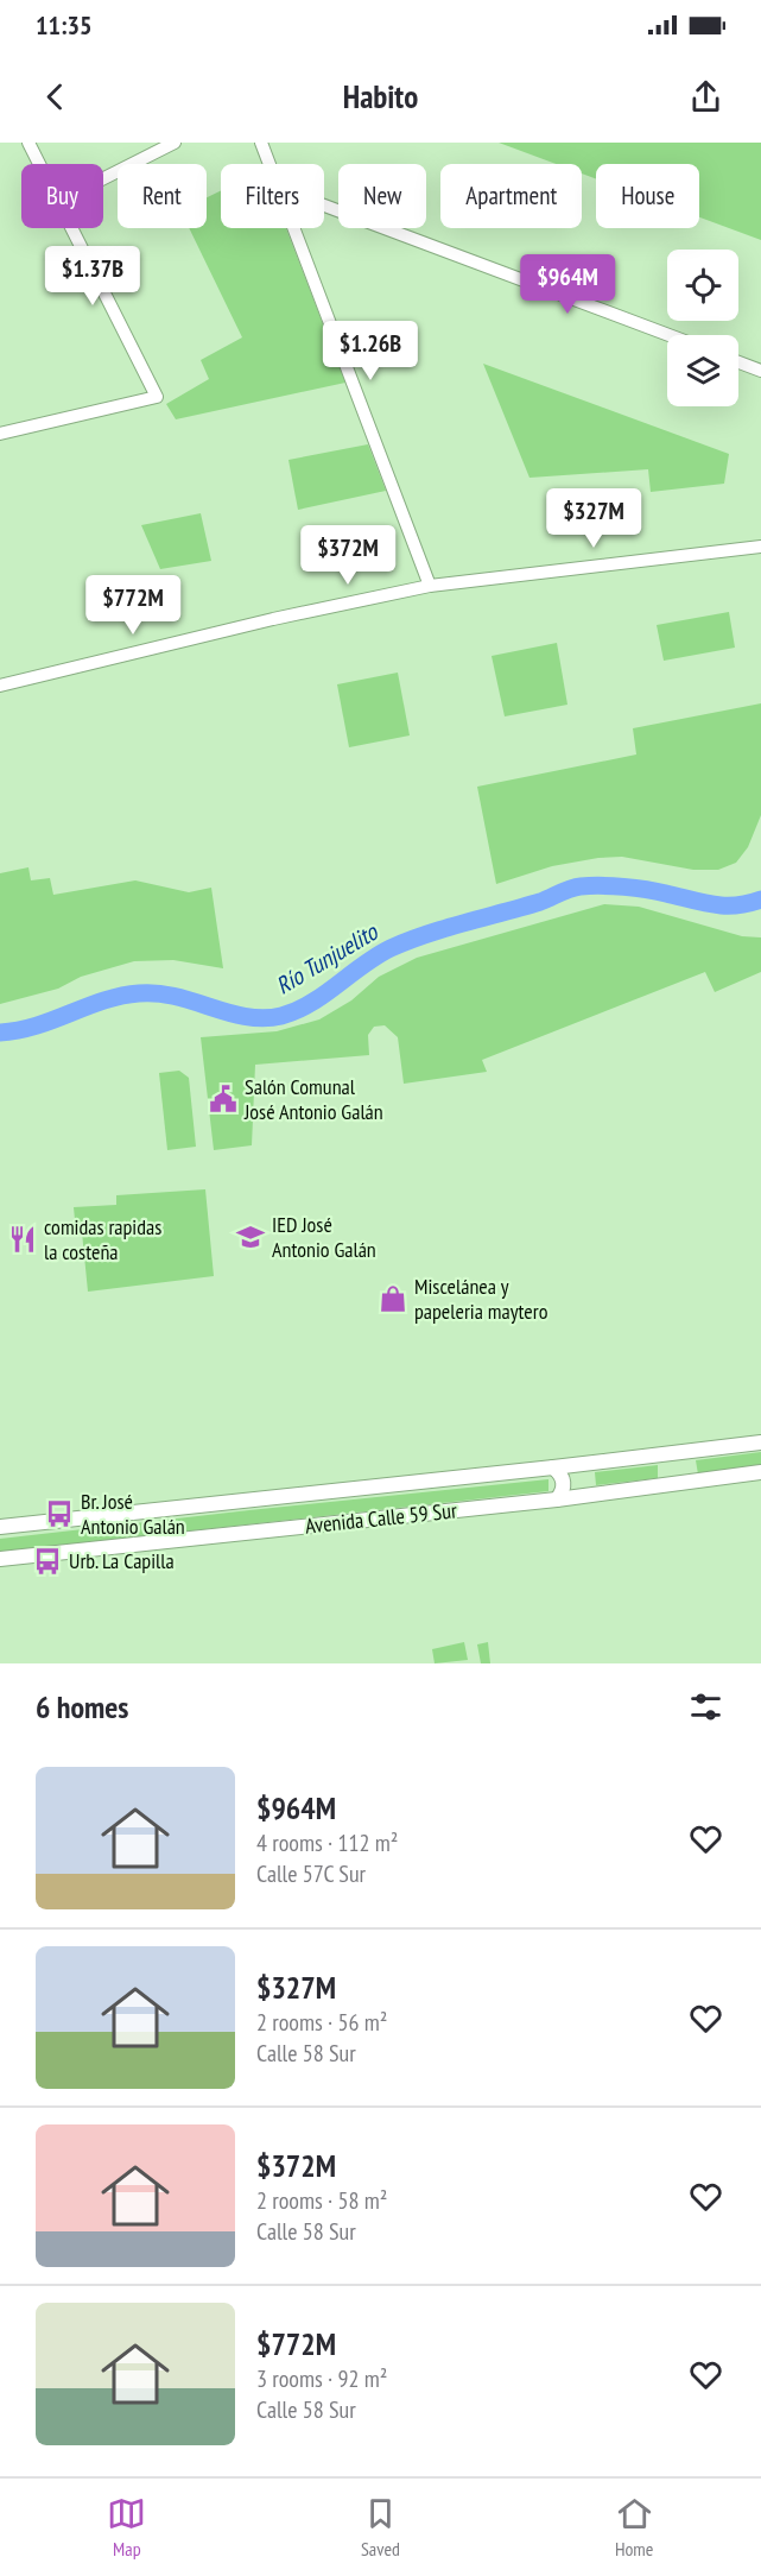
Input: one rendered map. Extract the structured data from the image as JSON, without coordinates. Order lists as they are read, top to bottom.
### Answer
{
  "streets": {
    "main road": ["Avenida Calle 59 Sur"]
  },
  "water": ["Río Tunjuelito"],
  "places": {
    "public building": ["Salón Comunal José Antonio Galán"],
    "school or university": ["IED José Antonio Galán"],
    "restaurant": ["comidas rapidas la costeña"],
    "shop": ["Miscelánea y papeleria maytero"],
    "bus stop": ["Br. José Antonio Galán", "Urb. La Capilla"]
  },
  "page": {
    "status": "11:35",
    "header": "Habito",
    "chip": [
      "Buy",
      "Rent",
      "Filters",
      "New",
      "Apartment",
      "House"
    ],
    "price": [
      "$1.37B",
      "$964M",
      "$1.26B",
      "$327M",
      "$372M",
      "$772M"
    ],
    "heading": "6 homes",
    "list": [
      {
        "name": "$964M",
        "note": "4 rooms · 112 m² · Calle 57C Sur"
      },
      {
        "name": "$327M",
        "note": "2 rooms · 56 m² · Calle 58 Sur"
      },
      {
        "name": "$372M",
        "note": "2 rooms · 58 m² · Calle 58 Sur"
      },
      {
        "name": "$772M",
        "note": "3 rooms · 92 m² · Calle 58 Sur"
      }
    ],
    "tabs": ["Map", "Saved", "Home"]
  }
}
